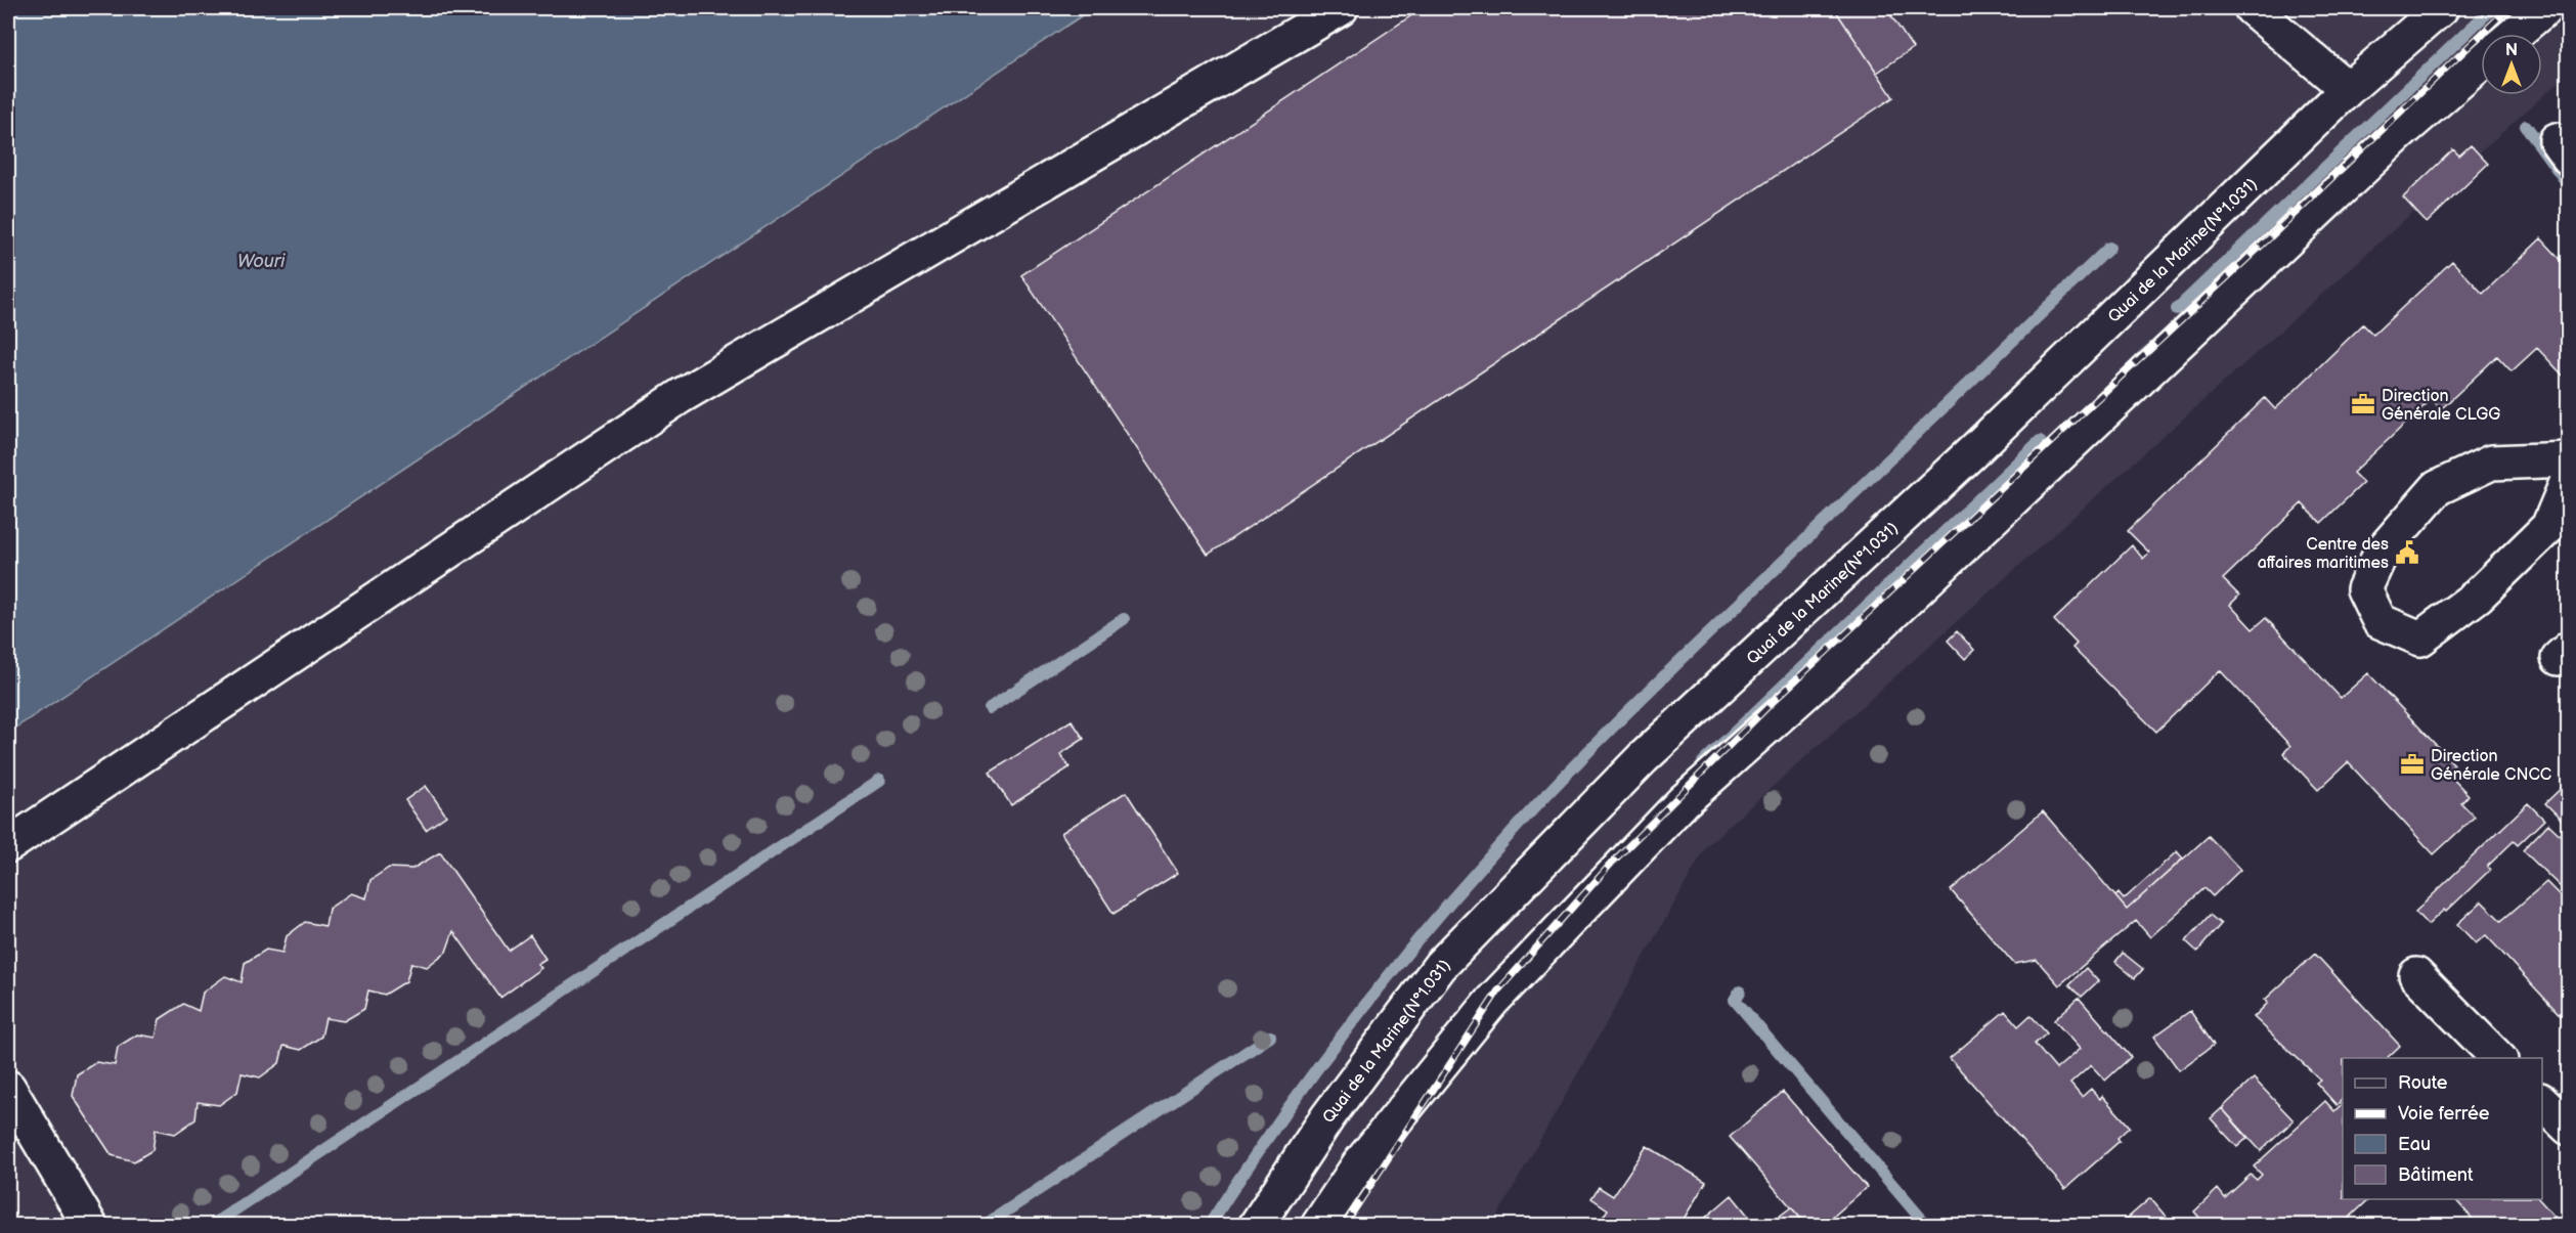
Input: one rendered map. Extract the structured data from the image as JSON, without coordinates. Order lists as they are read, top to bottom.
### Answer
{
  "streets": {
    "street": ["Quai de la Marine(N°1.031)"]
  },
  "water": ["Wouri"],
  "places": {
    "office": ["Direction Générale CLGG", "Direction Générale CNCC"],
    "public building": ["Centre des affaires maritimes"]
  },
  "legend": [
    "Route",
    "Voie ferrée",
    "Eau",
    "Bâtiment"
  ],
  "north": "top"
}
